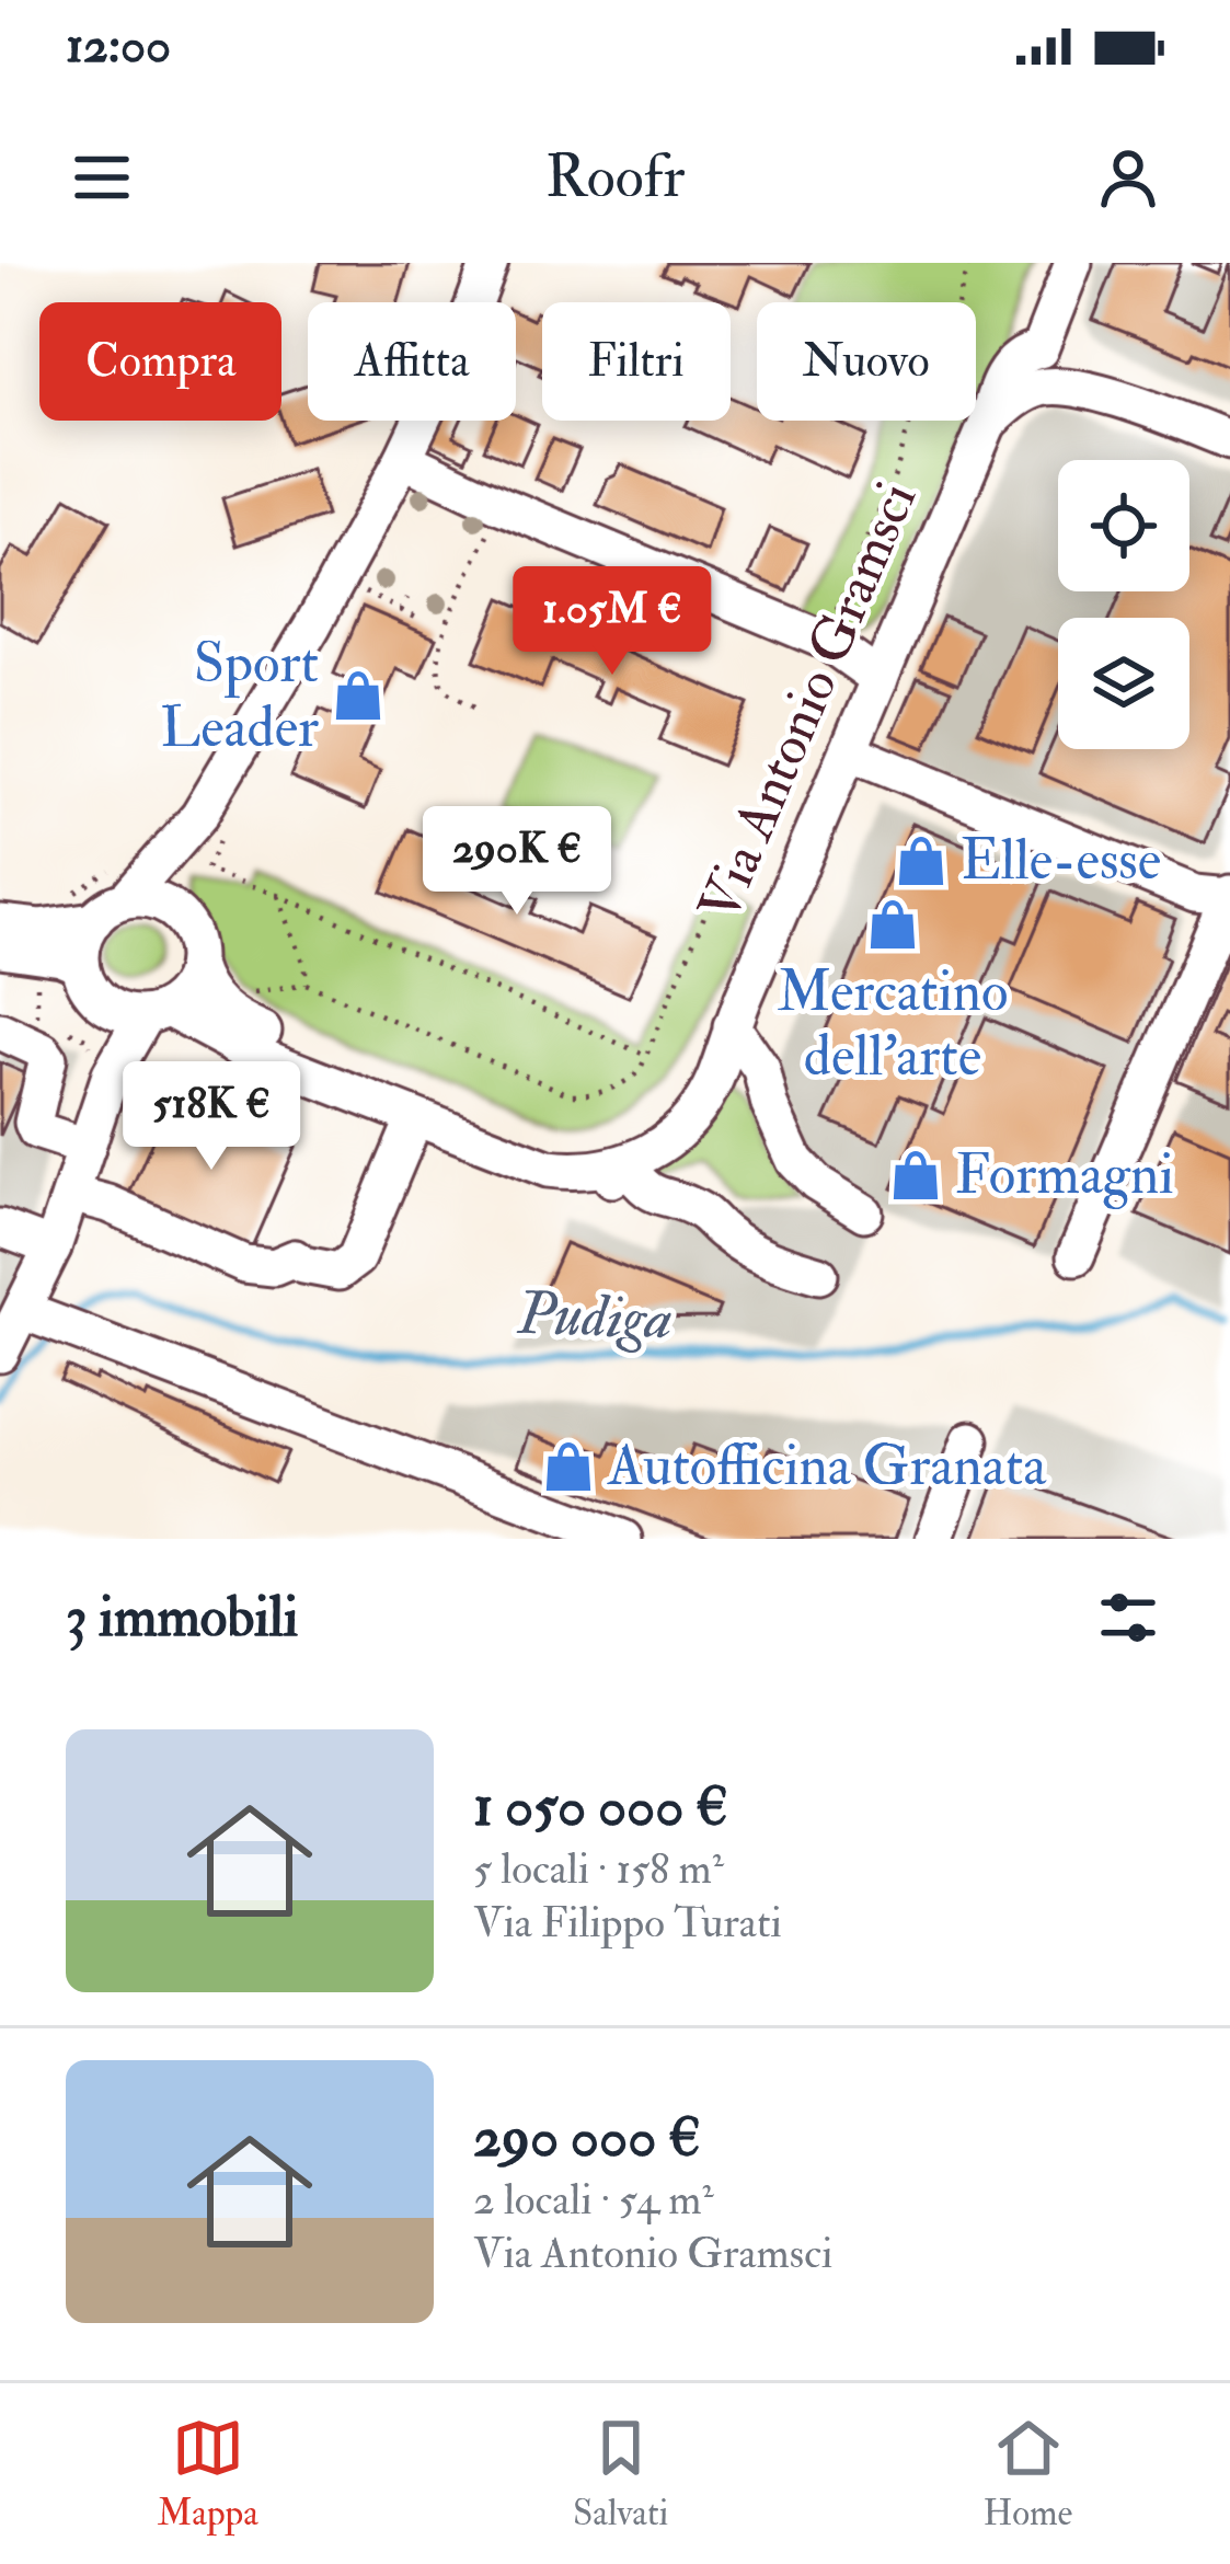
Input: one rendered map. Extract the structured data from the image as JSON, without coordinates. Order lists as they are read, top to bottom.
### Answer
{
  "streets": {
    "street": ["Via Antonio Gramsci"]
  },
  "water": ["Pudiga"],
  "places": {
    "shop": [
      "Sport Leader",
      "Elle-esse",
      "Mercatino dell’arte",
      "Formagni",
      "Autofficina Granata"
    ]
  },
  "page": {
    "status": "12:00",
    "header": "Roofr",
    "chip": [
      "Compra",
      "Affitta",
      "Filtri",
      "Nuovo"
    ],
    "price": ["1.05M €", "290K €", "518K €"],
    "heading": "3 immobili",
    "list": [
      {
        "name": "1 050 000 €",
        "note": "5 locali · 158 m² · Via Filippo Turati"
      },
      {
        "name": "290 000 €",
        "note": "2 locali · 54 m² · Via Antonio Gramsci"
      }
    ],
    "tabs": ["Mappa", "Salvati", "Home"]
  }
}
